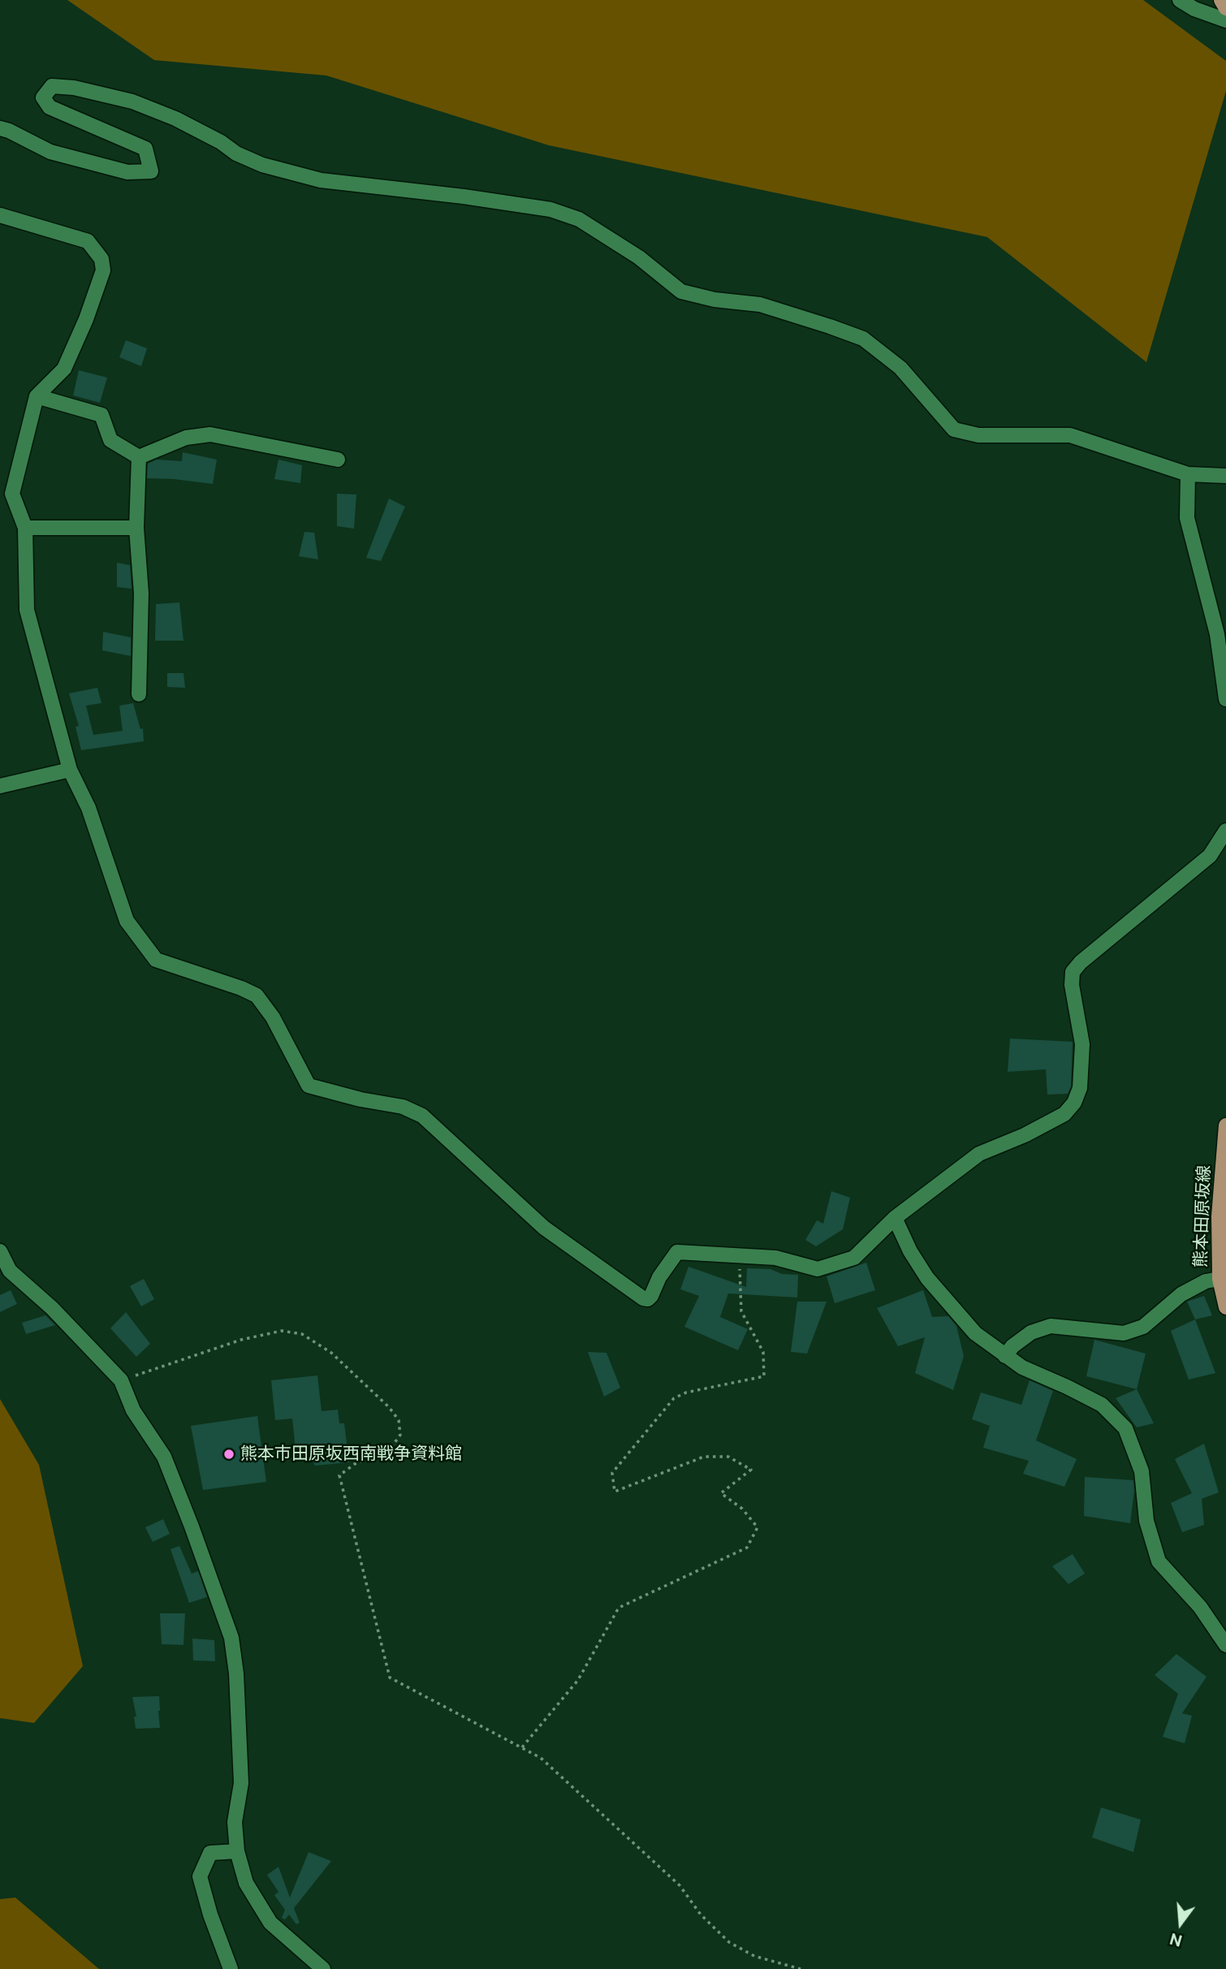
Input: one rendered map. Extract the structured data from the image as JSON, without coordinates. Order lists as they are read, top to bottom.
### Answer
{
  "streets": {
    "main road": ["熊本田原坂線"]
  },
  "places": ["熊本市田原坂西南戦争資料館"],
  "north": "bottom"
}
